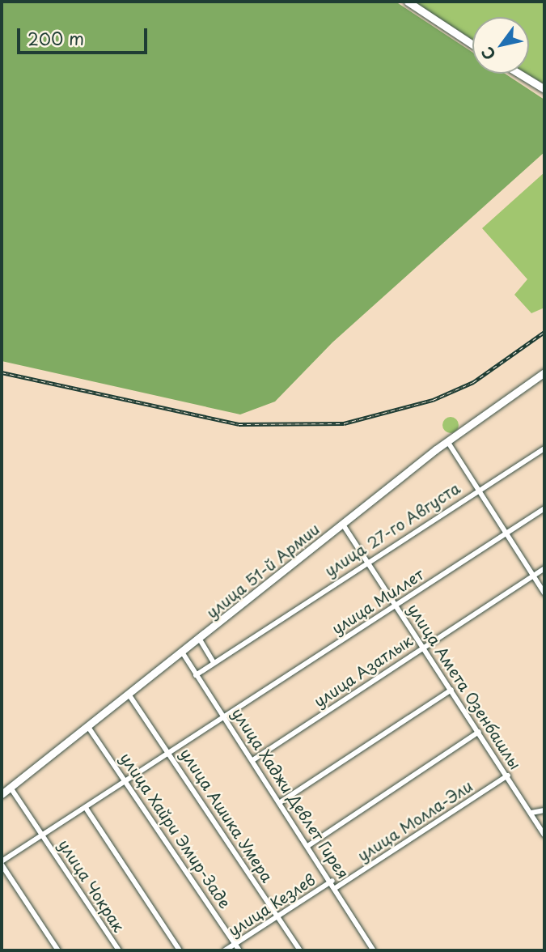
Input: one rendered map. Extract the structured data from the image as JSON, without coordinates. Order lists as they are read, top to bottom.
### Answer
{
  "streets": {
    "main road": ["улица 51-й Армии"],
    "street": [
      "улица 27-го Августа",
      "улица Миллет",
      "улица Азатлык",
      "улица Амета Озенбашлы",
      "улица Хаджи Девлет Гирея",
      "улица Ашика Умера",
      "улица Молла-Эли",
      "улица Хайри Эмир-Заде",
      "улица Чокрак",
      "улица Кезлев"
    ]
  },
  "crossings": [
    ["улица 27-го Августа", "улица Амета Озенбашлы"],
    ["улица 27-го Августа", "улица Хаджи Девлет Гирея"],
    ["улица 51-й Армии", "улица Амета Озенбашлы"],
    ["улица 51-й Армии", "улица Хаджи Девлет Гирея"],
    ["улица 51-й Армии", "улица Ашика Умера"],
    ["улица 51-й Армии", "улица Хайри Эмир-Заде"],
    ["улица 51-й Армии", "улица Чокрак"],
    ["улица Миллет", "улица Амета Озенбашлы"],
    ["улица Миллет", "улица Хаджи Девлет Гирея"],
    ["улица Миллет", "улица Ашика Умера"],
    ["улица Миллет", "улица Хайри Эмир-Заде"],
    ["улица Миллет", "улица Чокрак"],
    ["улица Азатлык", "улица Амета Озенбашлы"],
    ["улица Азатлык", "улица Хаджи Девлет Гирея"],
    ["улица Амета Озенбашлы", "улица Молла-Эли"],
    ["улица Хаджи Девлет Гирея", "улица Молла-Эли"],
    ["улица Хаджи Девлет Гирея", "улица Кезлев"],
    ["улица Ашика Умера", "улица Кезлев"],
    ["улица Хайри Эмир-Заде", "улица Кезлев"]
  ],
  "scale_bar": "200 m",
  "north": "bottom left"
}
